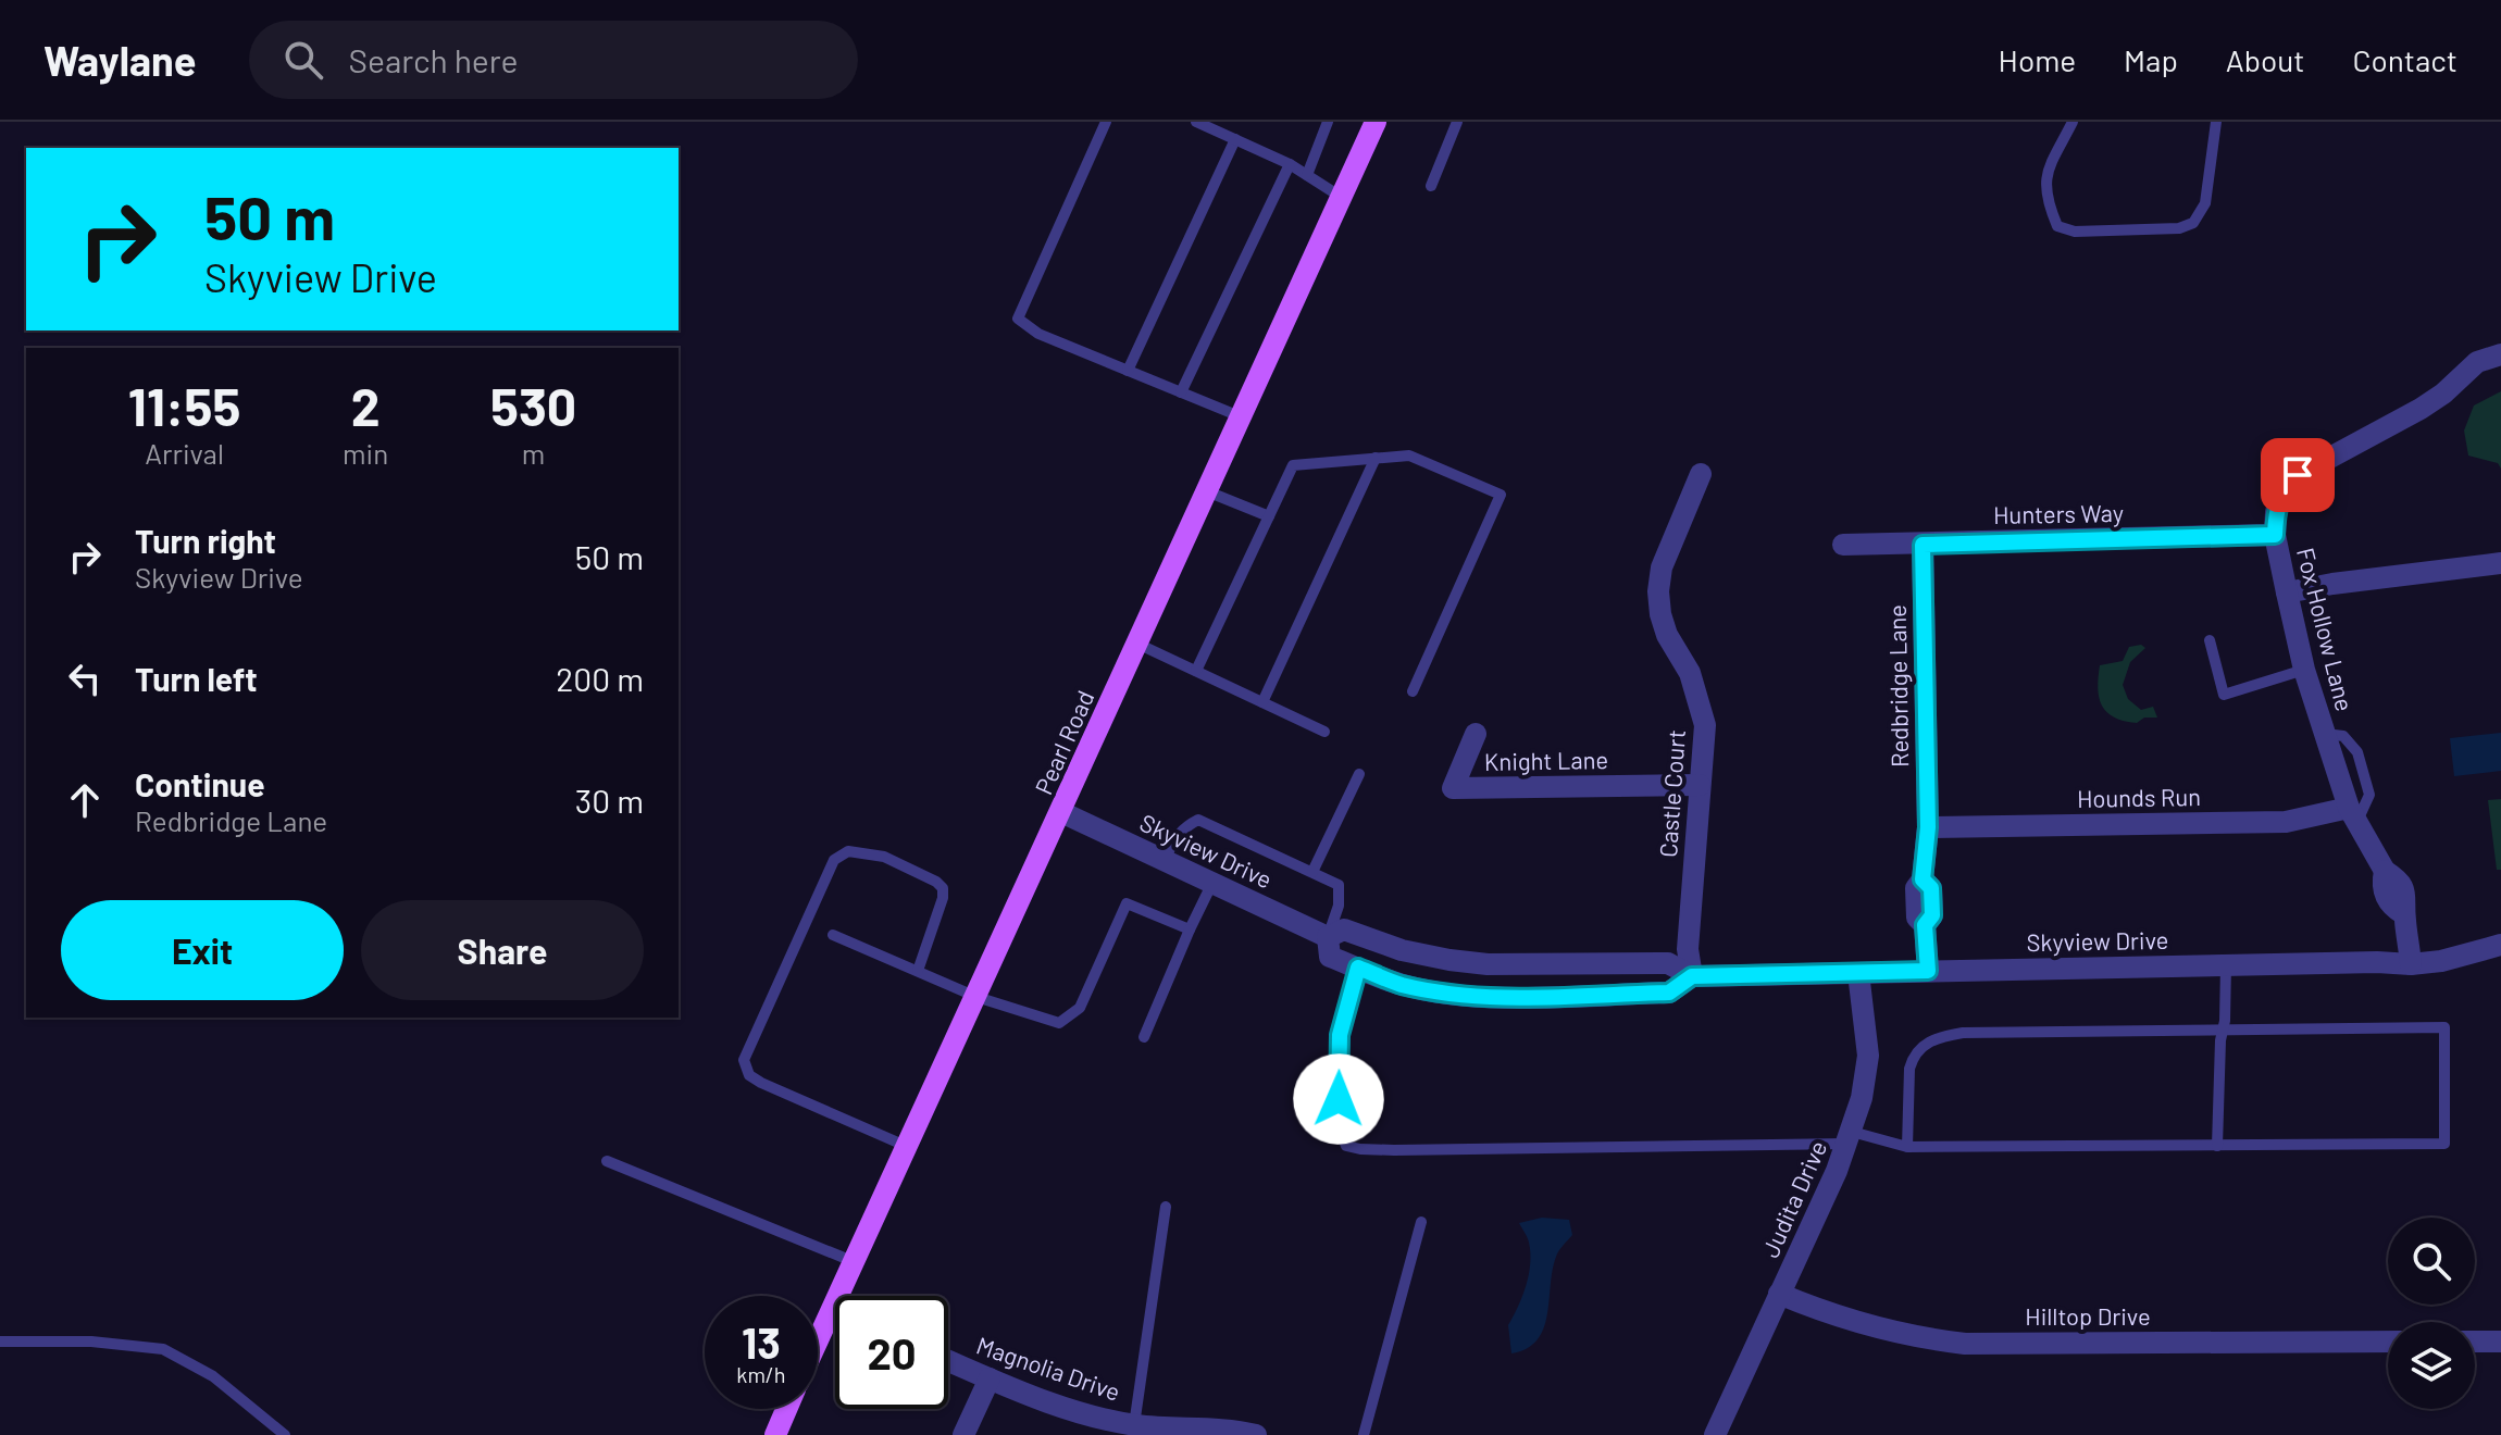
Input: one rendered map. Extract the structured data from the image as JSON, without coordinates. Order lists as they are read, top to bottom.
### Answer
{
  "streets": {
    "main road": ["Pearl Road"],
    "street": [
      "Hunters Way",
      "Fox Hollow Lane",
      "Redbridge Lane",
      "Knight Lane",
      "Castle Court",
      "Hounds Run",
      "Skyview Drive",
      "Judita Drive",
      "Hilltop Drive",
      "Magnolia Drive"
    ]
  },
  "crossings": [
    ["Hunters Way", "Fox Hollow Lane"],
    ["Hunters Way", "Redbridge Lane"],
    ["Fox Hollow Lane", "Hounds Run"],
    ["Fox Hollow Lane", "Skyview Drive"],
    ["Redbridge Lane", "Hounds Run"],
    ["Redbridge Lane", "Skyview Drive"],
    ["Pearl Road", "Skyview Drive"],
    ["Knight Lane", "Castle Court"],
    ["Castle Court", "Skyview Drive"],
    ["Skyview Drive", "Judita Drive"],
    ["Judita Drive", "Hilltop Drive"]
  ],
  "page": {
    "header": "Waylane",
    "search": "Search here",
    "nav": [
      "Home",
      "Map",
      "About",
      "Contact"
    ],
    "turn": ["50 m", "Skyview Drive"],
    "eta": [
      "11:55",
      "Arrival",
      "2",
      "min",
      "530",
      "m"
    ],
    "list": [
      {
        "name": "Turn right",
        "note": "Skyview Drive",
        "value": "50 m"
      },
      {
        "name": "Turn left",
        "value": "200 m"
      },
      {
        "name": "Continue",
        "note": "Redbridge Lane",
        "value": "30 m"
      }
    ],
    "buttons": ["Exit", "Share"],
    "speed": "13 km/h",
    "limit": "20"
  }
}
